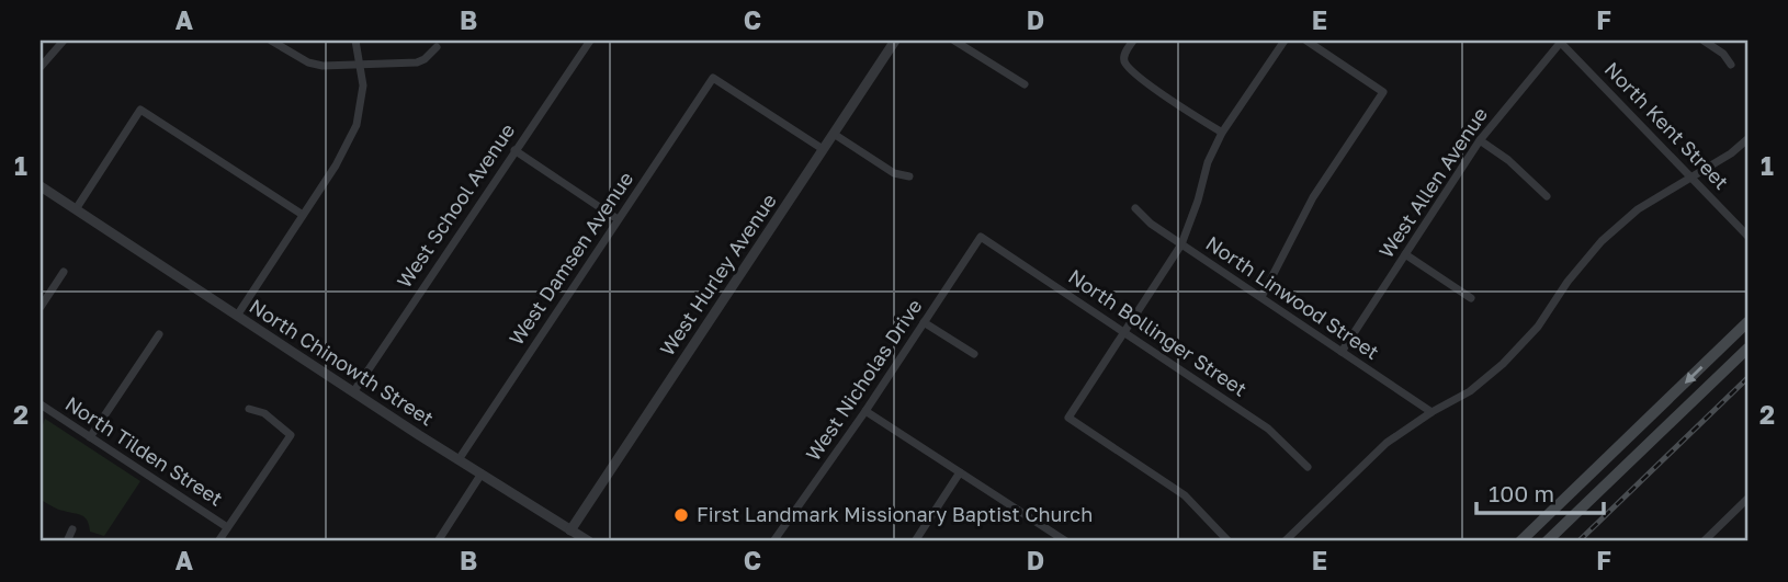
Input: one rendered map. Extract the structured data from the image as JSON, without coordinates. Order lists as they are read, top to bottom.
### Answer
{
  "streets": {
    "street": [
      "North Kent Street",
      "West Allen Avenue",
      "West School Avenue",
      "West Damsen Avenue",
      "West Hurley Avenue",
      "North Linwood Street",
      "North Bollinger Street",
      "North Chinowth Street",
      "West Nicholas Drive",
      "North Tilden Street"
    ]
  },
  "crossings": [
    ["North Kent Street", "West Allen Avenue"],
    ["West Allen Avenue", "North Linwood Street"],
    ["West School Avenue", "North Chinowth Street"],
    ["West Damsen Avenue", "West Hurley Avenue"],
    ["West Damsen Avenue", "North Chinowth Street"],
    ["West Hurley Avenue", "North Chinowth Street"],
    ["North Bollinger Street", "West Nicholas Drive"]
  ],
  "places": ["First Landmark Missionary Baptist Church"],
  "scale_bar": "100 m",
  "grid": {
    "columns": [
      "A",
      "B",
      "C",
      "D",
      "E",
      "F"
    ],
    "rows": ["1", "2"]
  }
}
